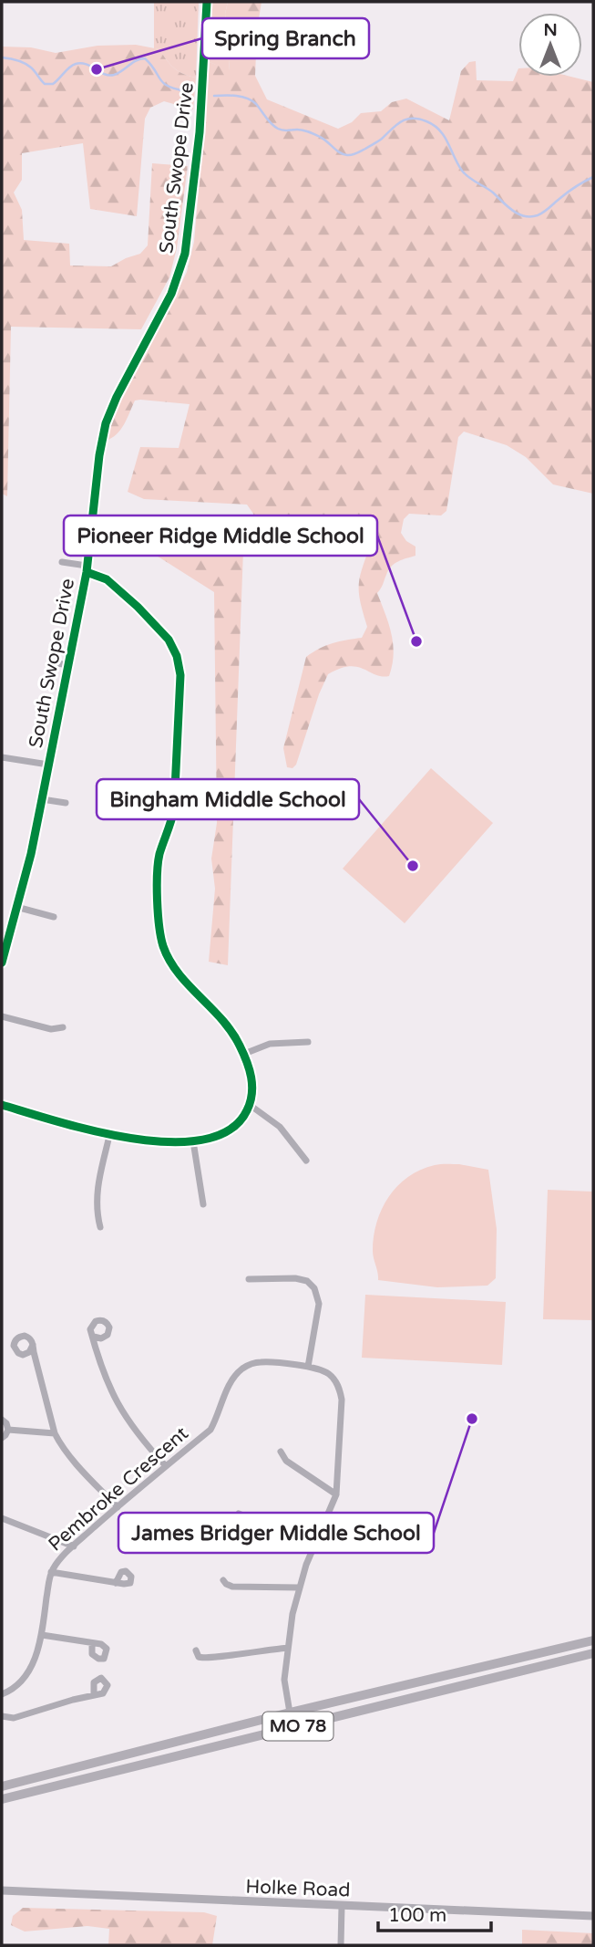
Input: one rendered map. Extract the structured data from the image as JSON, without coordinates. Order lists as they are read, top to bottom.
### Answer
{
  "streets": {
    "main road": ["MO 78"],
    "street": ["South Swope Drive", "Pembroke Crescent", "Holke Road"]
  },
  "places": [
    "Spring Branch",
    "Pioneer Ridge Middle School",
    "Bingham Middle School",
    "James Bridger Middle School"
  ],
  "scale_bar": "100 m",
  "north": "top"
}
